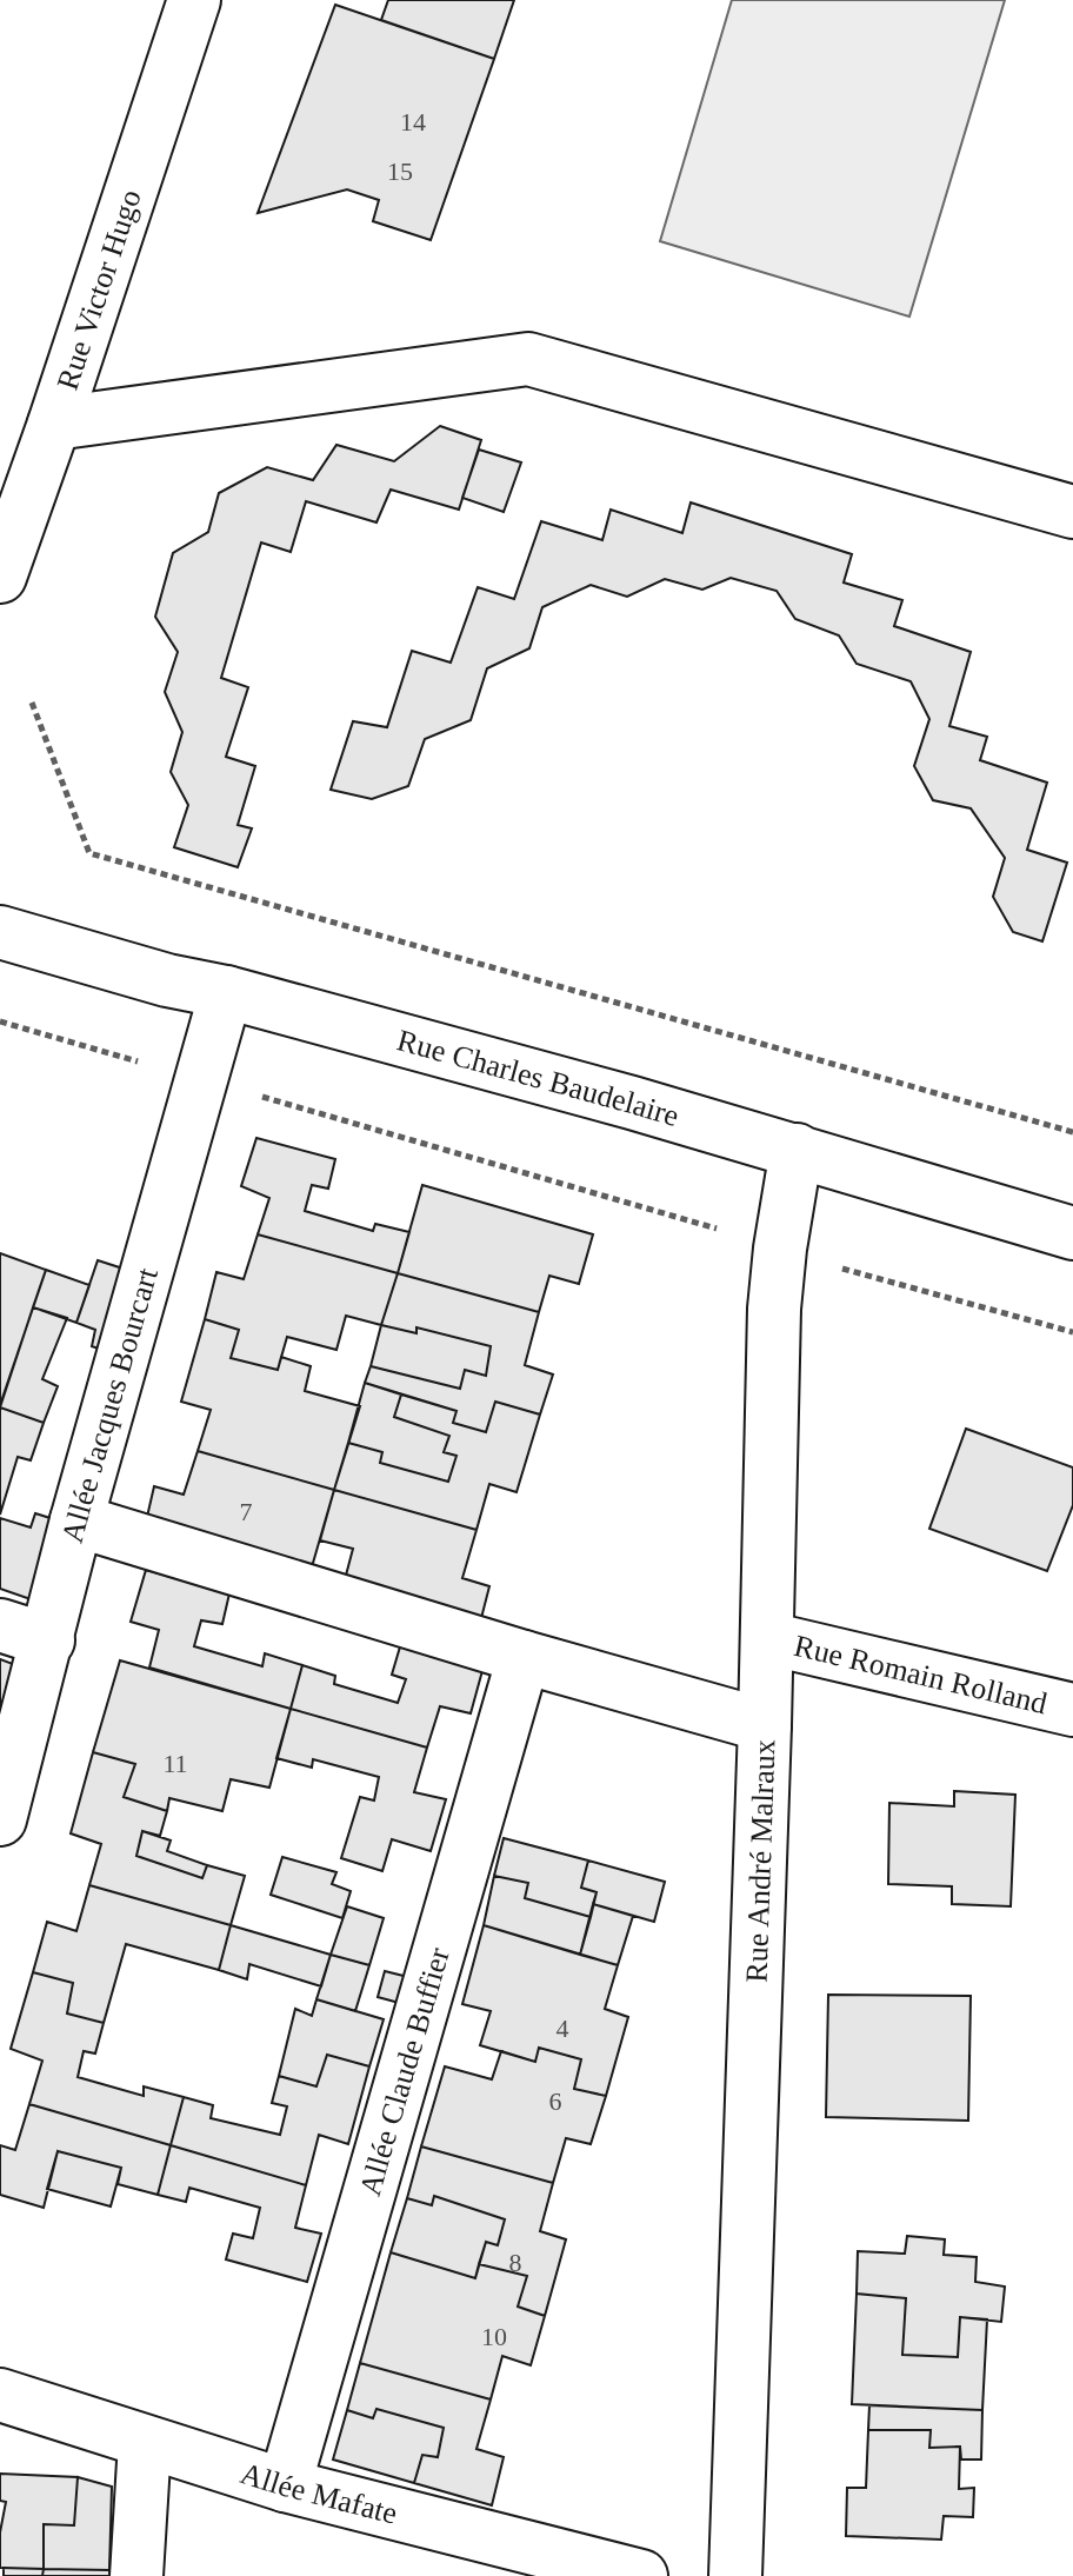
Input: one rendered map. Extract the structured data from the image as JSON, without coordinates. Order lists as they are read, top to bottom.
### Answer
{
  "streets": {
    "street": [
      "Rue Victor Hugo",
      "Rue Charles Baudelaire",
      "Allée Jacques Bourcart",
      "Rue Romain Rolland",
      "Rue André Malraux",
      "Allée Claude Buffier",
      "Allée Mafate"
    ]
  },
  "crossings": [
    ["Rue Charles Baudelaire", "Allée Jacques Bourcart"],
    ["Rue Charles Baudelaire", "Rue André Malraux"],
    ["Rue Romain Rolland", "Rue André Malraux"],
    ["Allée Claude Buffier", "Allée Mafate"]
  ],
  "house_numbers": [
    "14",
    "15",
    "7",
    "11",
    "4",
    "6",
    "8",
    "10"
  ]
}
